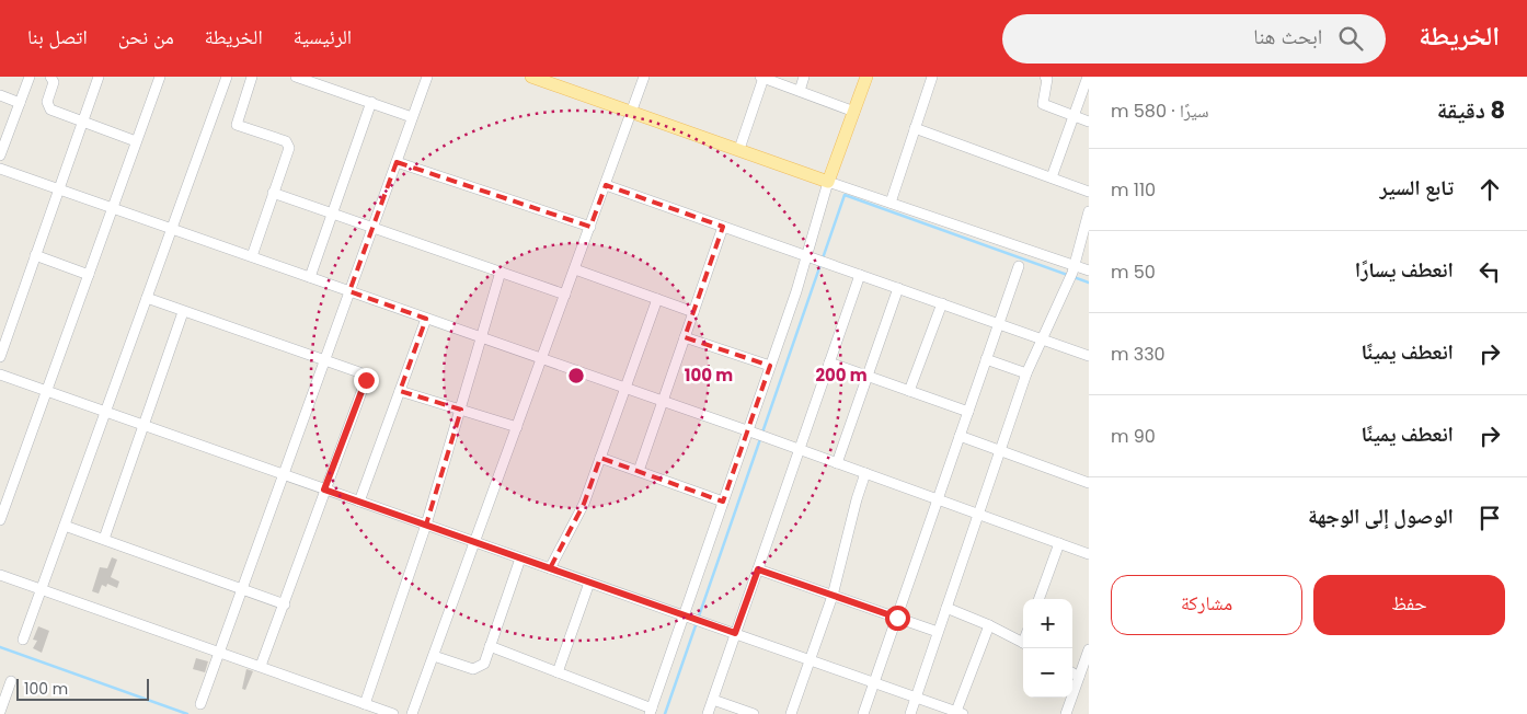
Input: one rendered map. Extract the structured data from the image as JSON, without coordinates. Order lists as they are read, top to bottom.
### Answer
{
  "scale_bar": "100 m",
  "page": {
    "header": "الخريطة",
    "search": "ابحث هنا",
    "nav": [
      "الرئيسية",
      "الخريطة",
      "من نحن",
      "اتصل بنا"
    ],
    "heading": ["8 دقيقة", "سيرًا · 580 m"],
    "list": [
      ["تابع السير", "110 m"],
      ["انعطف يسارًا", "50 m"],
      ["انعطف يمينًا", "330 m"],
      ["انعطف يمينًا", "90 m"],
      "الوصول إلى الوجهة"
    ],
    "buttons": ["حفظ", "مشاركة"],
    "map_buttons": ["+", "−"],
    "scale": "100 m"
  },
  "rings": ["100 m", "200 m"]
}
